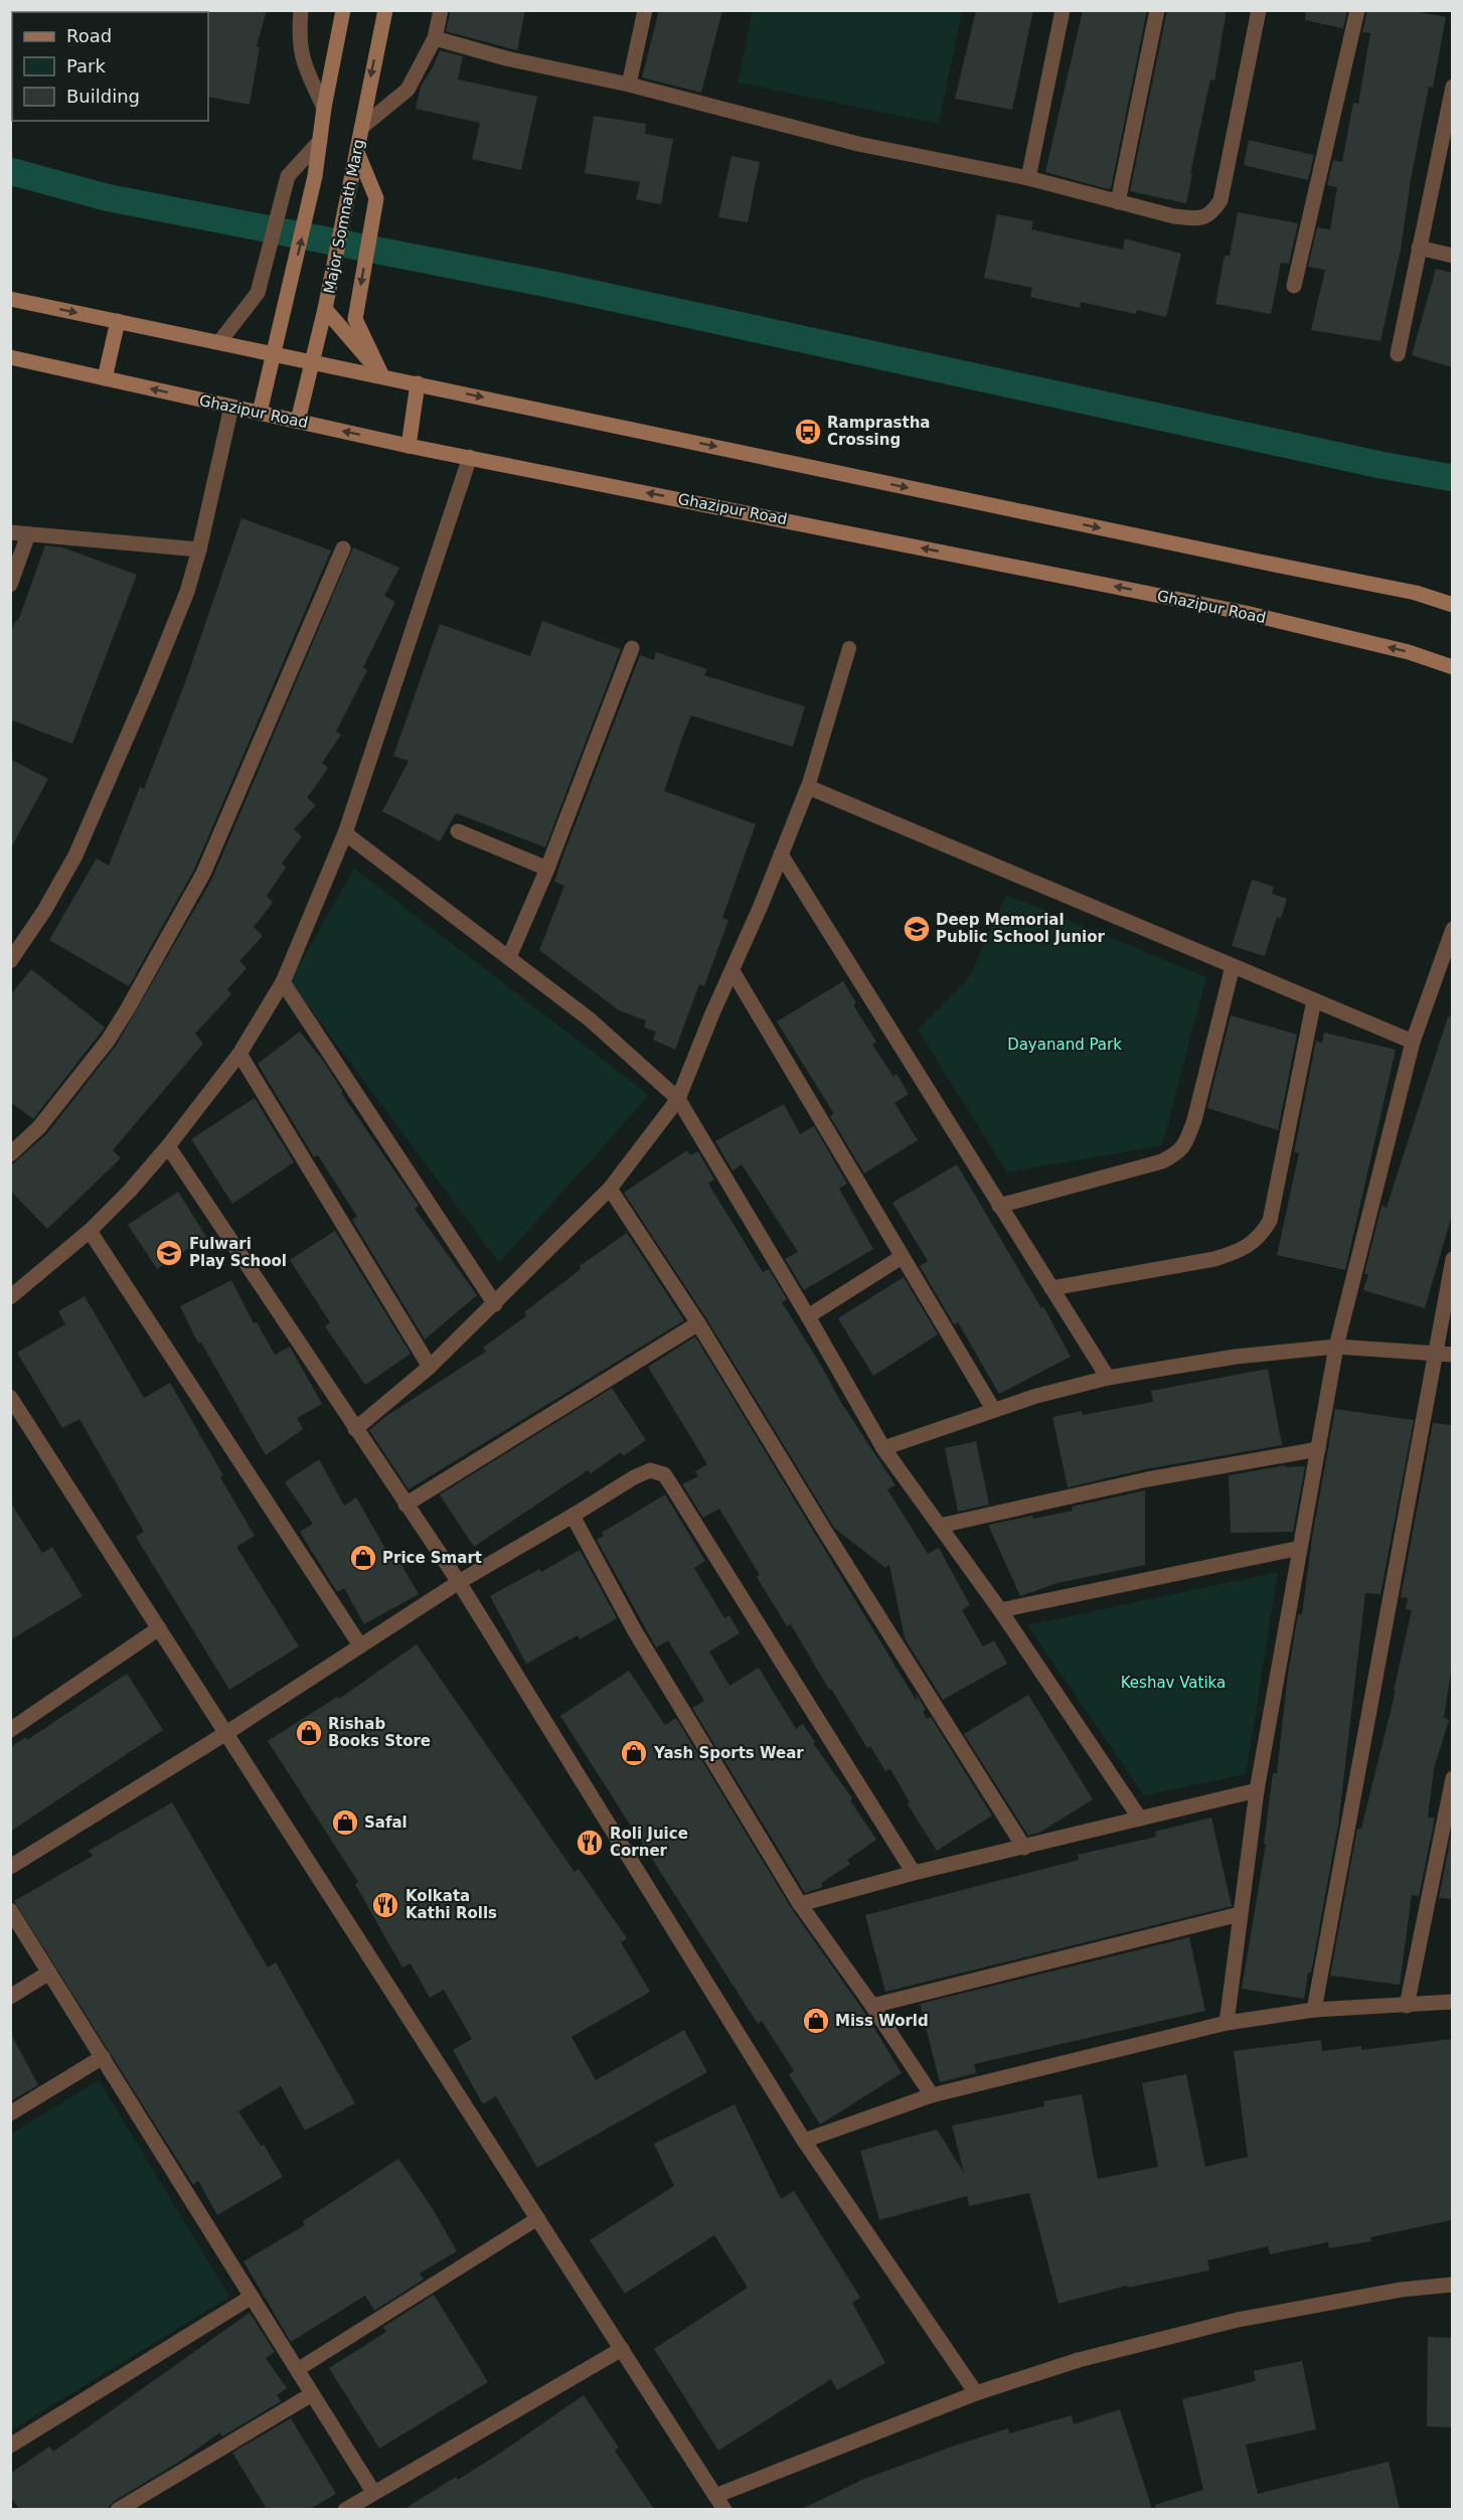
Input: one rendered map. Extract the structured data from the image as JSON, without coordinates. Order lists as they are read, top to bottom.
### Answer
{
  "streets": {
    "main road": ["Major Somnath Marg", "Ghazipur Road"]
  },
  "crossings": [
    ["Major Somnath Marg", "Ghazipur Road"]
  ],
  "parks": ["Dayanand Park", "Keshav Vatika"],
  "places": {
    "bus stop": ["Ramprastha Crossing"],
    "school or university": ["Deep Memorial Public School Junior", "Fulwari Play School"],
    "shop": [
      "Price Smart",
      "Rishab Books Store",
      "Yash Sports Wear",
      "Safal",
      "Miss World"
    ],
    "restaurant": ["Roli Juice Corner", "Kolkata Kathi Rolls"]
  },
  "legend": ["Road", "Park", "Building"]
}
